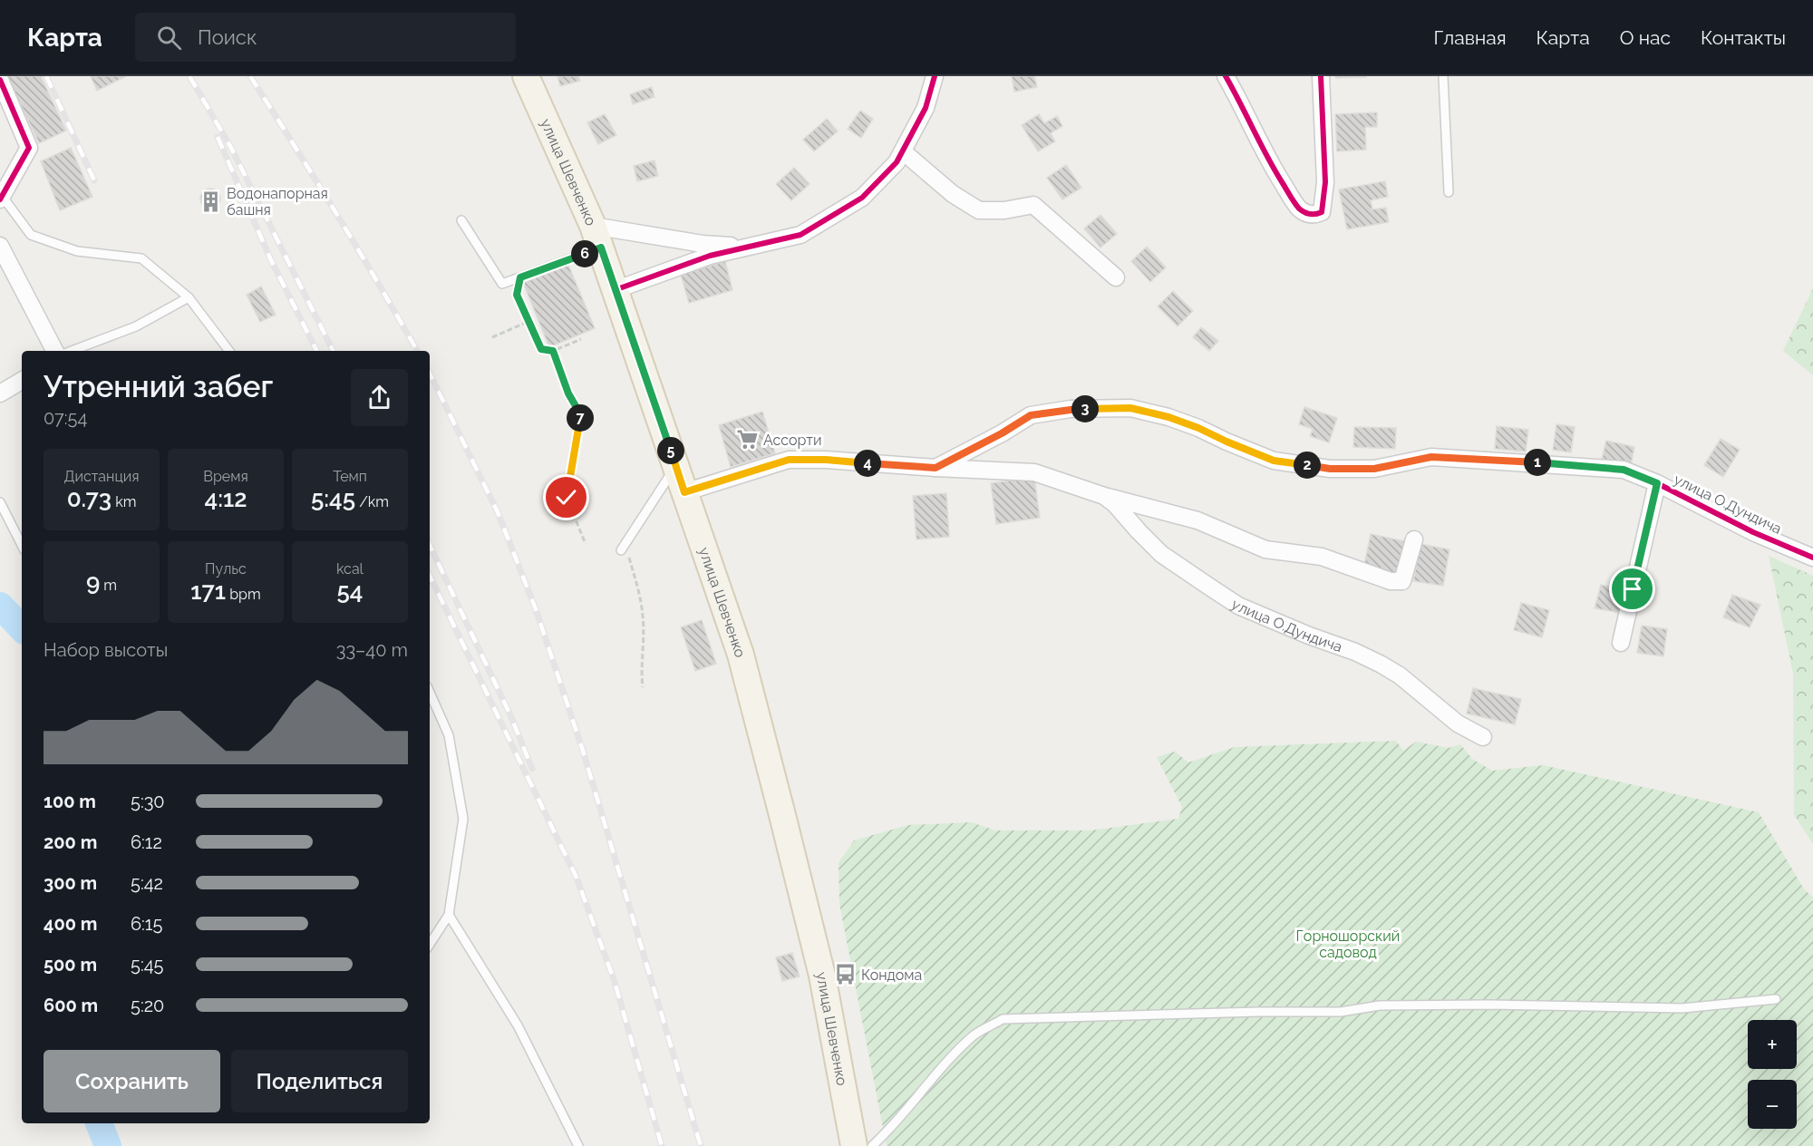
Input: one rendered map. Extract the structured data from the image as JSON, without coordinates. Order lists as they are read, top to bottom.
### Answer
{
  "streets": {
    "main road": ["улица Шевченко"],
    "street": ["улица О.Дундича"]
  },
  "crossings": [
    ["улица Шевченко", "улица О.Дундича"]
  ],
  "parks": ["Горношорский садовод"],
  "places": {
    "building": ["Водонапорная башня"],
    "supermarket": ["Ассорти"],
    "bus stop": ["Кондома"]
  },
  "page": {
    "header": "Карта",
    "search": "Поиск",
    "nav": [
      "Главная",
      "Карта",
      "О нас",
      "Контакты"
    ],
    "pins": [
      "6",
      "3",
      "7",
      "5",
      "1",
      "4",
      "2"
    ],
    "heading": ["Утренний забег", "07:54"],
    "stats": [
      ["Дистанция", "0.73 km"],
      ["Время", "4:12"],
      ["Темп", "5:45 /km"],
      ["9 m"],
      ["Пульс", "171 bpm"],
      ["kcal", "54"]
    ],
    "chart": ["Набор высоты", "33–40 m"],
    "list": [
      {
        "name": "100 m",
        "note": "5:30"
      },
      {
        "name": "200 m",
        "note": "6:12"
      },
      {
        "name": "300 m",
        "note": "5:42"
      },
      {
        "name": "400 m",
        "note": "6:15"
      },
      {
        "name": "500 m",
        "note": "5:45"
      },
      {
        "name": "600 m",
        "note": "5:20"
      }
    ],
    "map_buttons": ["+", "−"],
    "buttons": ["Сохранить", "Поделиться"]
  }
}
